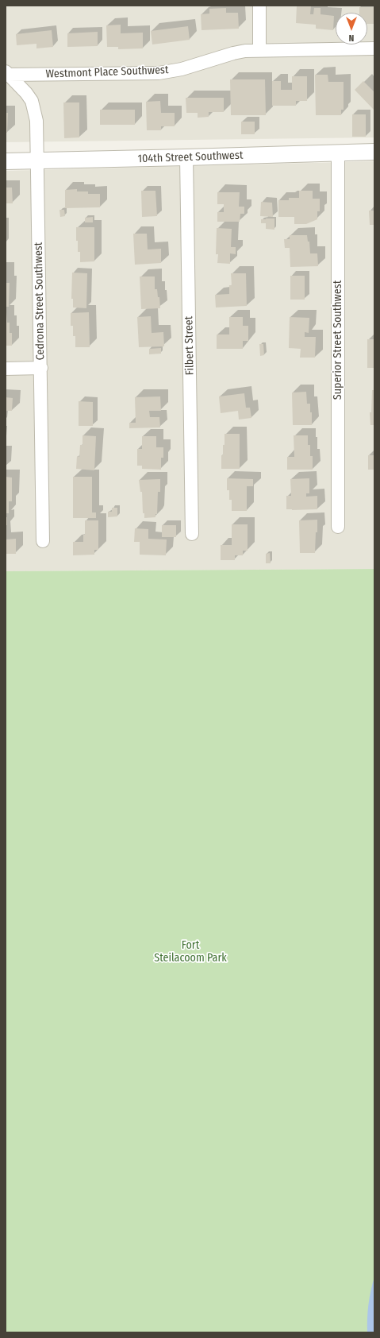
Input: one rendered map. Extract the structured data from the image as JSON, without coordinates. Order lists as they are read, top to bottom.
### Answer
{
  "streets": {
    "street": [
      "Westmont Place Southwest",
      "104th Street Southwest",
      "Cedrona Street Southwest",
      "Superior Street Southwest",
      "Filbert Street"
    ]
  },
  "crossings": [
    ["Westmont Place Southwest", "Cedrona Street Southwest"],
    ["104th Street Southwest", "Cedrona Street Southwest"],
    ["104th Street Southwest", "Superior Street Southwest"],
    ["104th Street Southwest", "Filbert Street"]
  ],
  "parks": ["Fort Steilacoom Park"],
  "north": "bottom"
}
